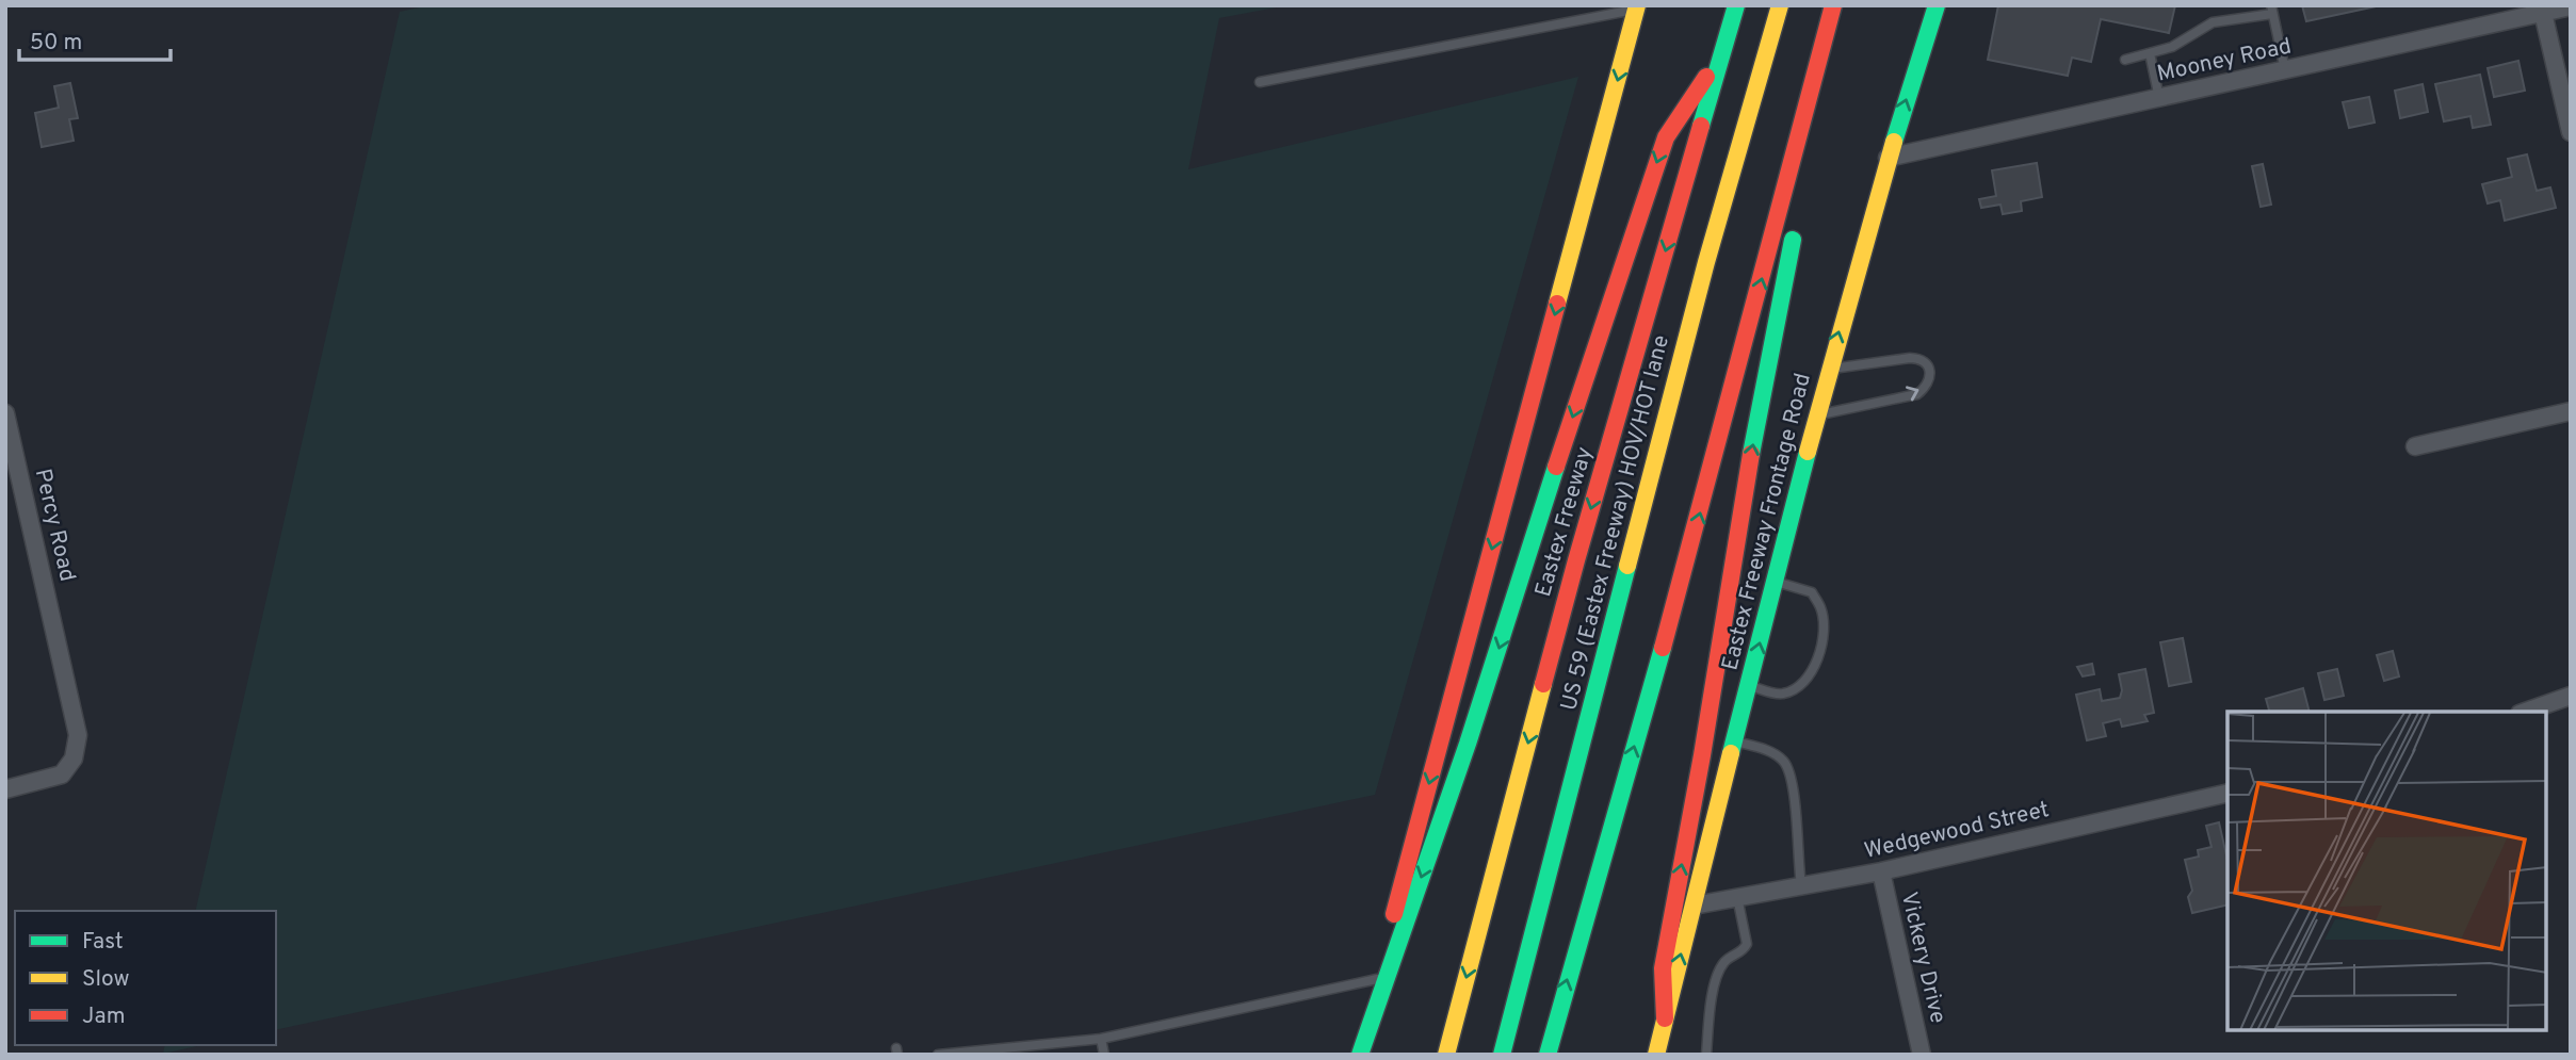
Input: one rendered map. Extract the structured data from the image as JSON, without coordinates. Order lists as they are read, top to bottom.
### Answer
{
  "streets": {
    "main road": ["Eastex Freeway", "Eastex Freeway Frontage Road", "US 59 (Eastex Freeway) HOV/HOT lane"],
    "street": [
      "Mooney Road",
      "Percy Road",
      "Wedgewood Street",
      "Vickery Drive"
    ]
  },
  "crossings": [
    ["Mooney Road", "Eastex Freeway Frontage Road"],
    ["Eastex Freeway Frontage Road", "Wedgewood Street"],
    ["Wedgewood Street", "Vickery Drive"]
  ],
  "legend": ["Fast", "Slow", "Jam"],
  "scale_bar": "50 m"
}
